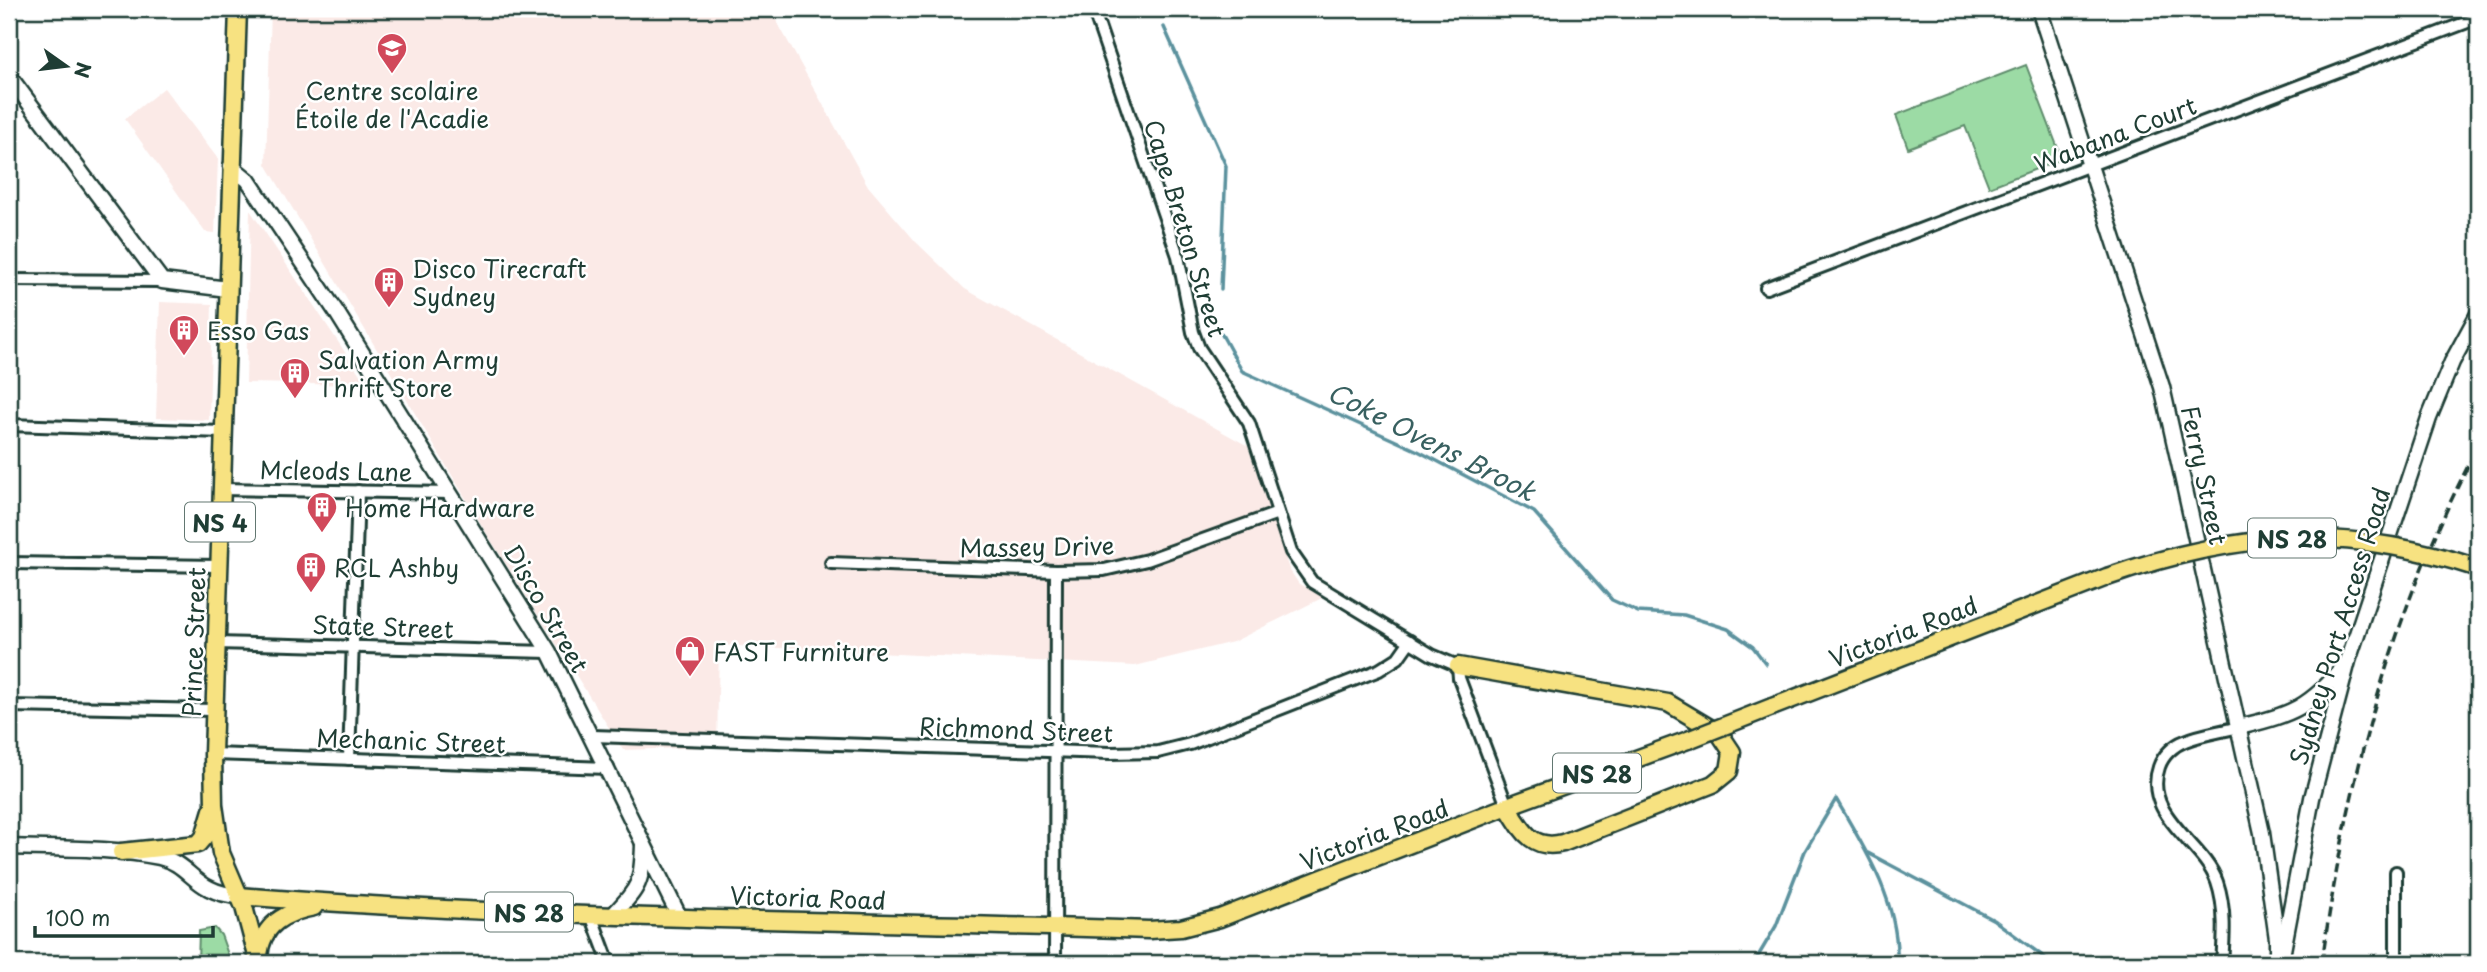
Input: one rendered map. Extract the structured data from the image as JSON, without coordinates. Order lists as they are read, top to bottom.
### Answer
{
  "streets": {
    "main road": [
      "NS 4",
      "NS 28",
      "Victoria Road",
      "Prince Street"
    ],
    "street": [
      "Wabana Court",
      "Cape Breton Street",
      "Mcleods Lane",
      "Ferry Street",
      "Massey Drive",
      "Disco Street",
      "State Street",
      "Sydney Port Access Road",
      "Richmond Street",
      "Mechanic Street"
    ]
  },
  "crossings": [
    ["Wabana Court", "Ferry Street"],
    ["Cape Breton Street", "Massey Drive"],
    ["Cape Breton Street", "Richmond Street"],
    ["Mcleods Lane", "Disco Street"],
    ["Mcleods Lane", "Prince Street"],
    ["Ferry Street", "Sydney Port Access Road"],
    ["NS 4", "Victoria Road"],
    ["NS 4", "Prince Street"],
    ["Disco Street", "State Street"],
    ["Disco Street", "Victoria Road"],
    ["Disco Street", "Prince Street"],
    ["Disco Street", "Richmond Street"],
    ["Disco Street", "Mechanic Street"],
    ["State Street", "Prince Street"],
    ["Victoria Road", "Prince Street"],
    ["Prince Street", "Mechanic Street"]
  ],
  "water": ["Coke Ovens Brook"],
  "places": {
    "school or university": ["Centre scolaire Étoile de l'Acadie"],
    "building": [
      "Disco Tirecraft Sydney",
      "Esso Gas",
      "Salvation Army Thrift Store",
      "Home Hardware",
      "RCL Ashby"
    ],
    "shop": ["FAST Furniture"]
  },
  "scale_bar": "100 m",
  "north": "right"
}
